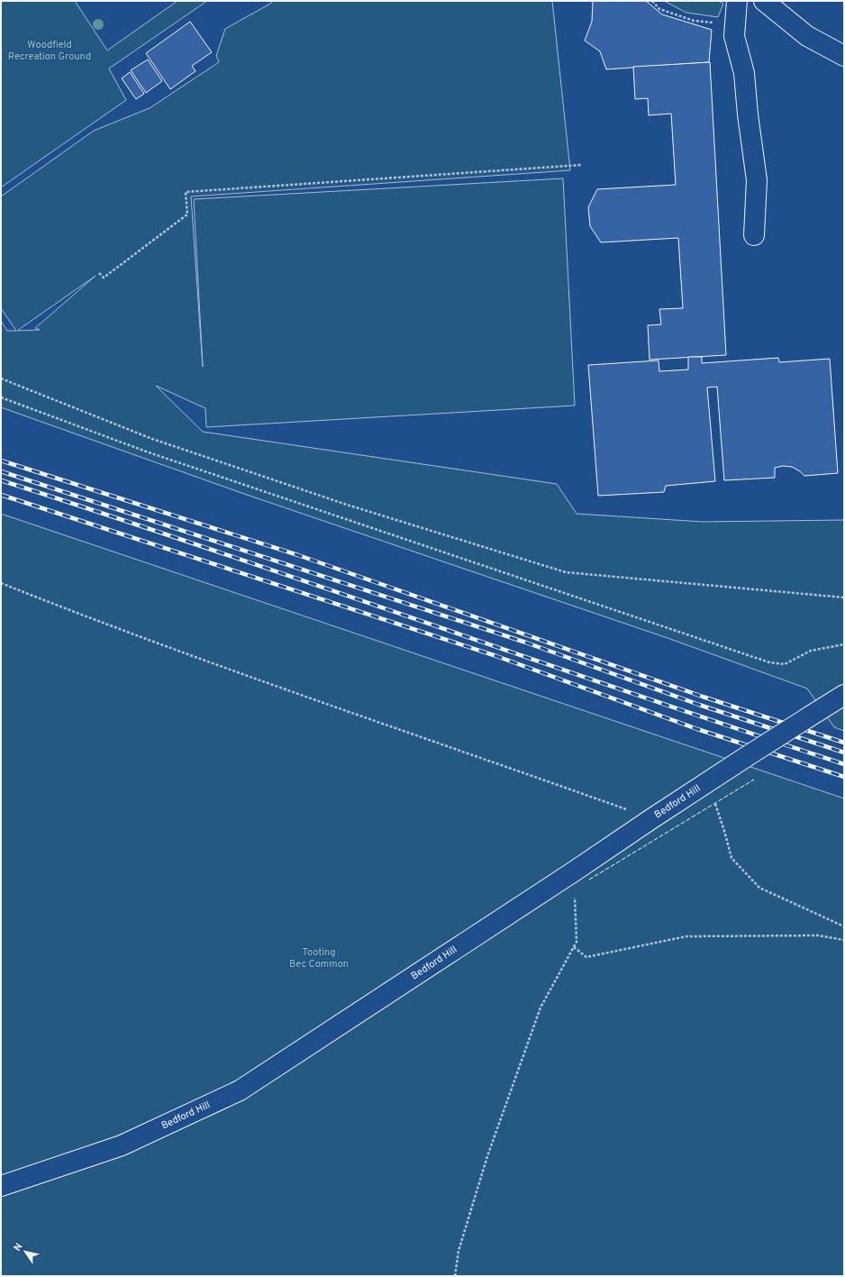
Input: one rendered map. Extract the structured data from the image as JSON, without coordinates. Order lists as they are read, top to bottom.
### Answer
{
  "streets": {
    "main road": ["Bedford Hill"]
  },
  "parks": ["Woodfield Recreation Ground", "Tooting Bec Common"],
  "north": "top left"
}
